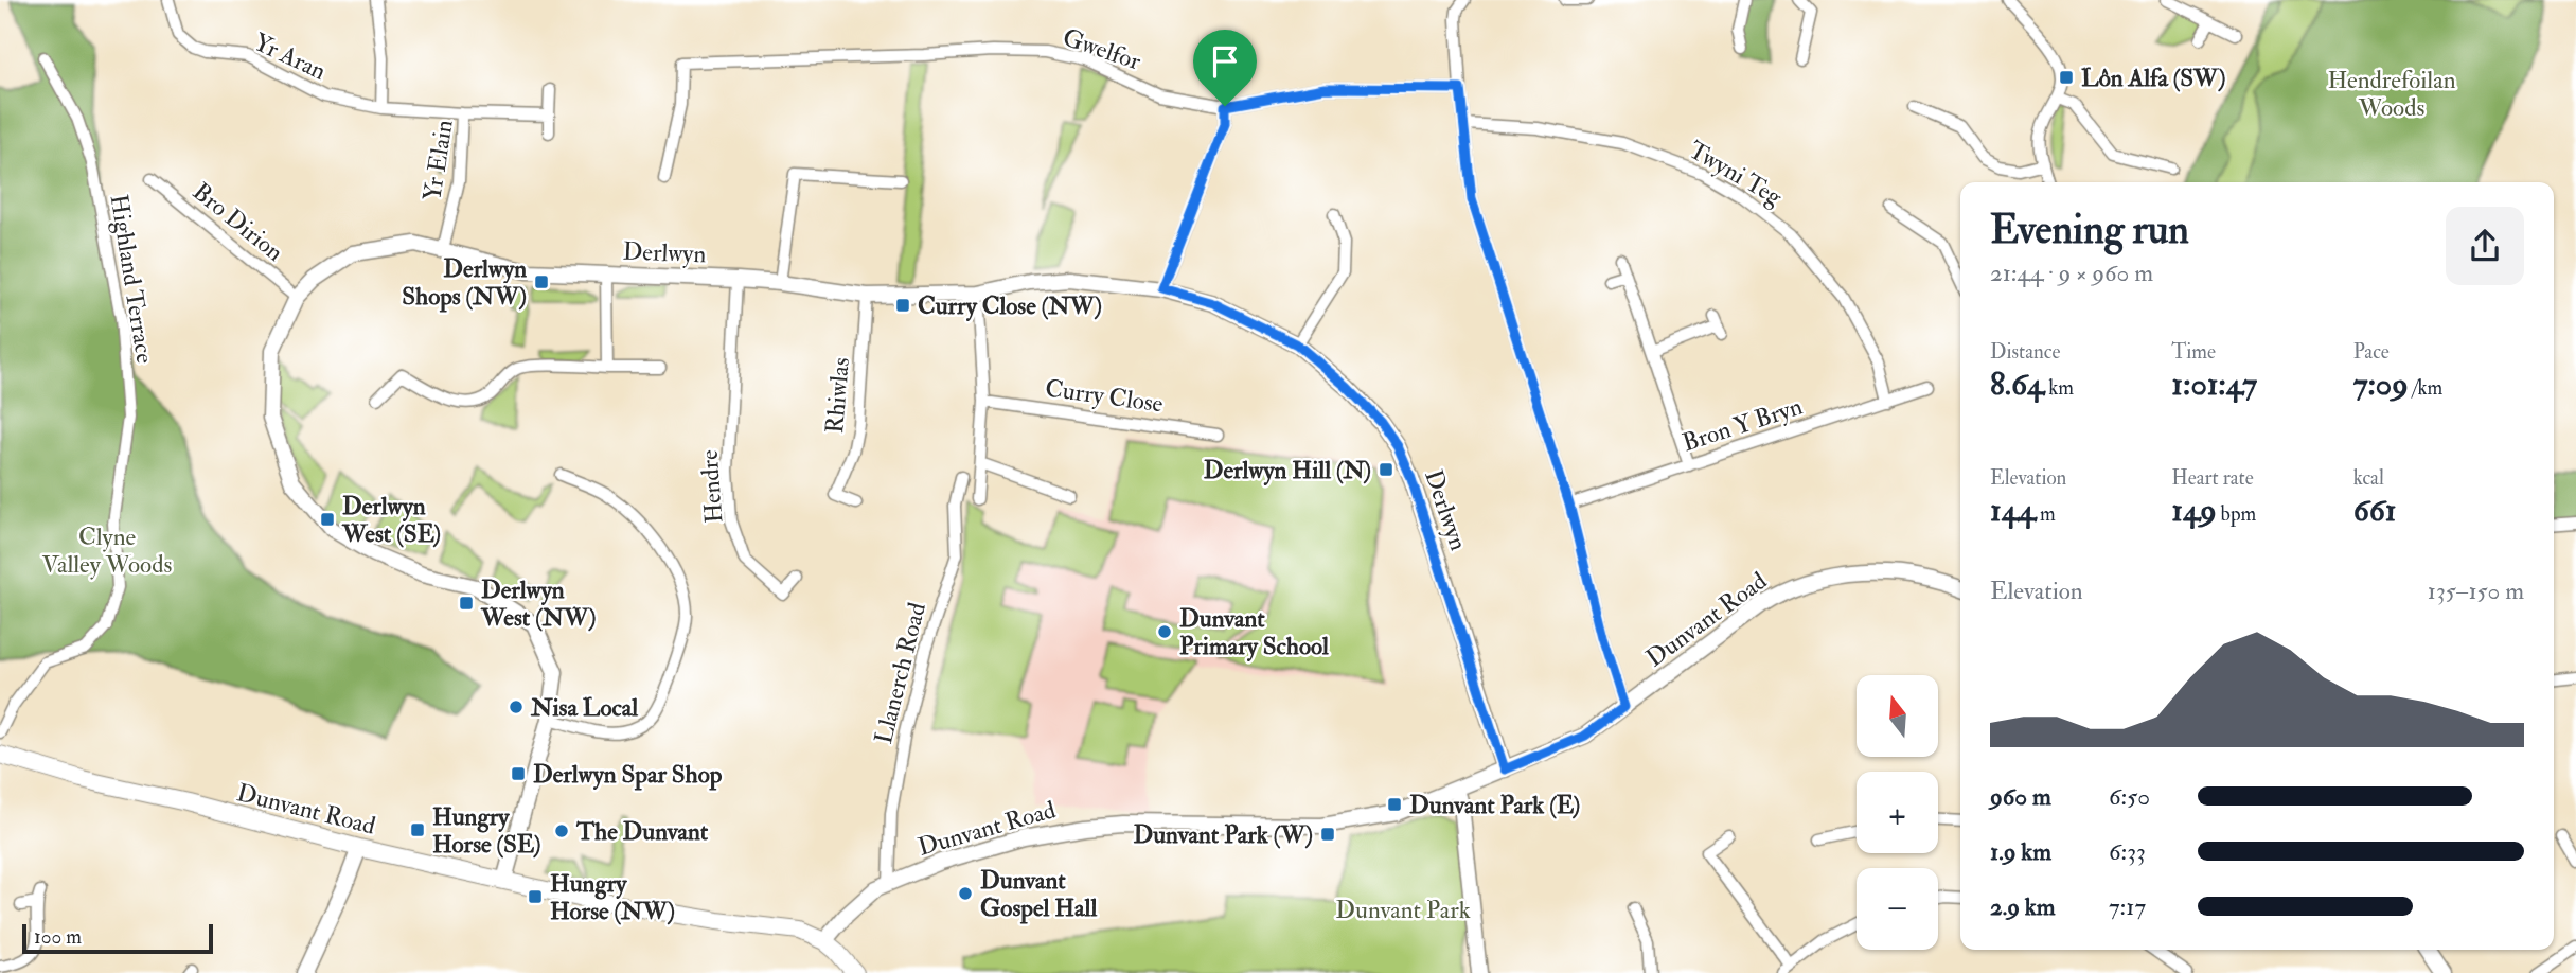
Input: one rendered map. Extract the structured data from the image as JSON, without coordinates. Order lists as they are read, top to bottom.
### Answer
{
  "streets": {
    "main road": ["Dunvant Road"],
    "street": [
      "Gwelfor",
      "Yr Aran",
      "Yr Elain",
      "Twyni Teg",
      "Bro Dirion",
      "Derlwyn",
      "Highland Terrace",
      "Rhiwlas",
      "Curry Close",
      "Bron Y Bryn",
      "Hendre",
      "Llanerch Road"
    ]
  },
  "crossings": [
    ["Yr Aran", "Yr Elain"],
    ["Yr Elain", "Derlwyn"],
    ["Twyni Teg", "Bron Y Bryn"],
    ["Bro Dirion", "Derlwyn"],
    ["Derlwyn", "Rhiwlas"],
    ["Derlwyn", "Hendre"],
    ["Derlwyn", "Dunvant Road"],
    ["Dunvant Road", "Llanerch Road"]
  ],
  "parks": ["Hendrefoilan Woods", "Clyne Valley Woods", "Dunvant Park"],
  "places": {
    "transit": [
      "Lôn Alfa (SW)",
      "Derlwyn Shops (NW)",
      "Curry Close (NW)",
      "Derlwyn Hill (N)",
      "Derlwyn West (SE)",
      "Derlwyn West (NW)",
      "Derlwyn Spar Shop",
      "Dunvant Park (E)",
      "Hungry Horse (SE)",
      "Dunvant Park (W)",
      "Hungry Horse (NW)"
    ],
    "other": [
      "Dunvant Primary School",
      "Nisa Local",
      "The Dunvant",
      "Dunvant Gospel Hall"
    ]
  },
  "scale_bar": "100 m",
  "north": "top",
  "page": {
    "heading": ["Evening run", "21:44 · 9 × 960 m"],
    "stats": [
      ["Distance", "8.64 km"],
      ["Time", "1:01:47"],
      ["Pace", "7:09 /km"],
      ["Elevation", "144 m"],
      ["Heart rate", "149 bpm"],
      ["kcal", "661"]
    ],
    "chart": ["Elevation", "135–150 m"],
    "map_buttons": ["+", "−"],
    "list": [
      {
        "name": "960 m",
        "note": "6:50"
      },
      {
        "name": "1.9 km",
        "note": "6:33"
      },
      {
        "name": "2.9 km",
        "note": "7:17"
      }
    ],
    "scale": "100 m"
  }
}
